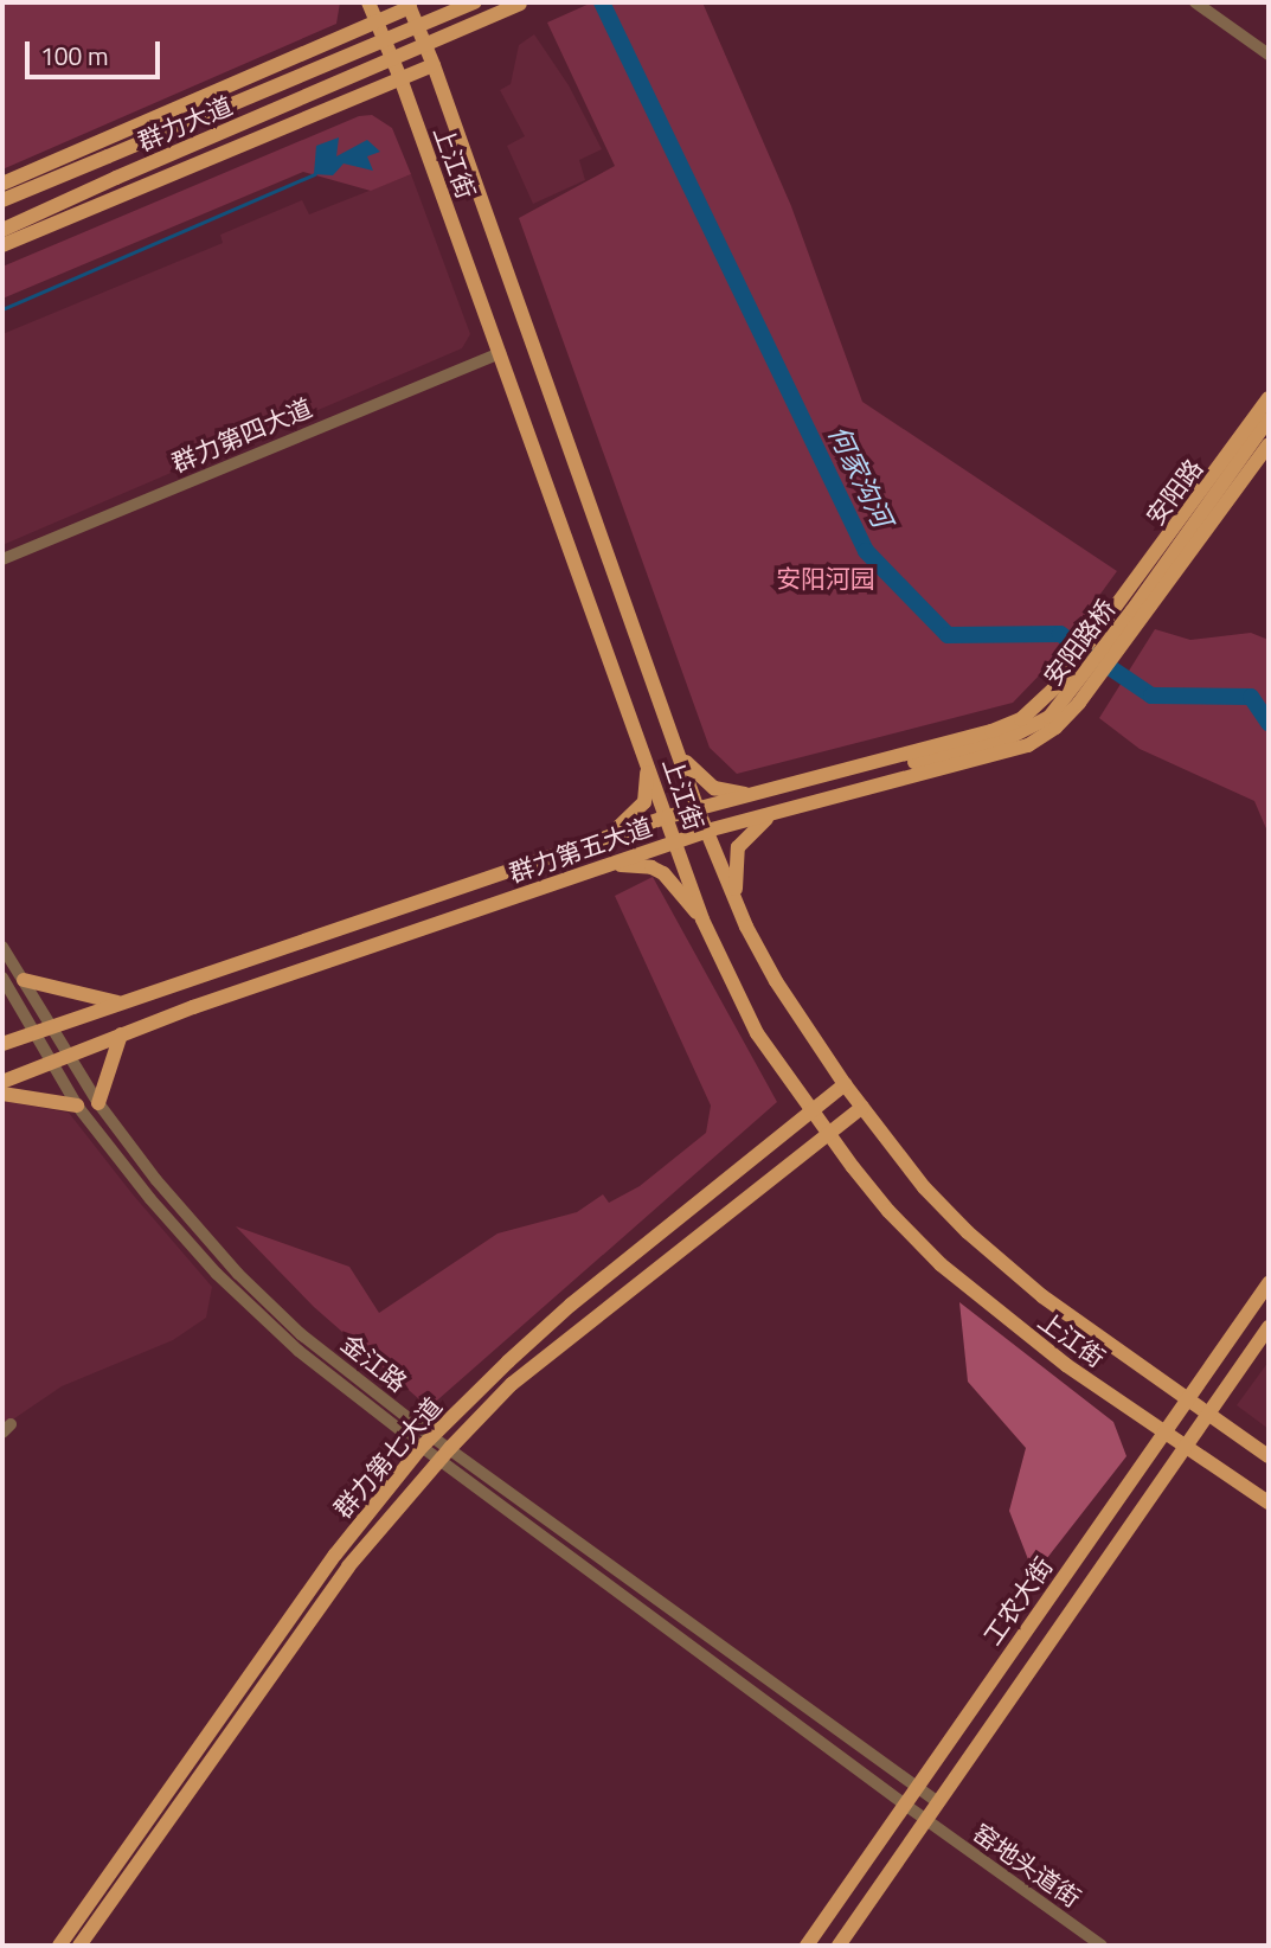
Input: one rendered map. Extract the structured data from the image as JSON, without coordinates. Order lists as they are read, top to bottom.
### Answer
{
  "streets": {
    "main road": [
      "群力大道",
      "上江街",
      "安阳路",
      "安阳路桥",
      "群力第五大道",
      "群力第七大道",
      "工农大街"
    ],
    "street": ["群力第四大道", "金江路", "窑地头道街"]
  },
  "crossings": [
    ["上江街", "群力第四大道"],
    ["上江街", "群力第五大道"],
    ["上江街", "群力第七大道"],
    ["上江街", "工农大街"],
    ["安阳路", "群力第五大道"],
    ["安阳路桥", "群力第五大道"],
    ["群力第五大道", "金江路"],
    ["金江路", "群力第七大道"],
    ["金江路", "工农大街"],
    ["金江路", "窑地头道街"],
    ["工农大街", "窑地头道街"]
  ],
  "water": ["何家沟河"],
  "parks": ["安阳河园"],
  "scale_bar": "100 m"
}
